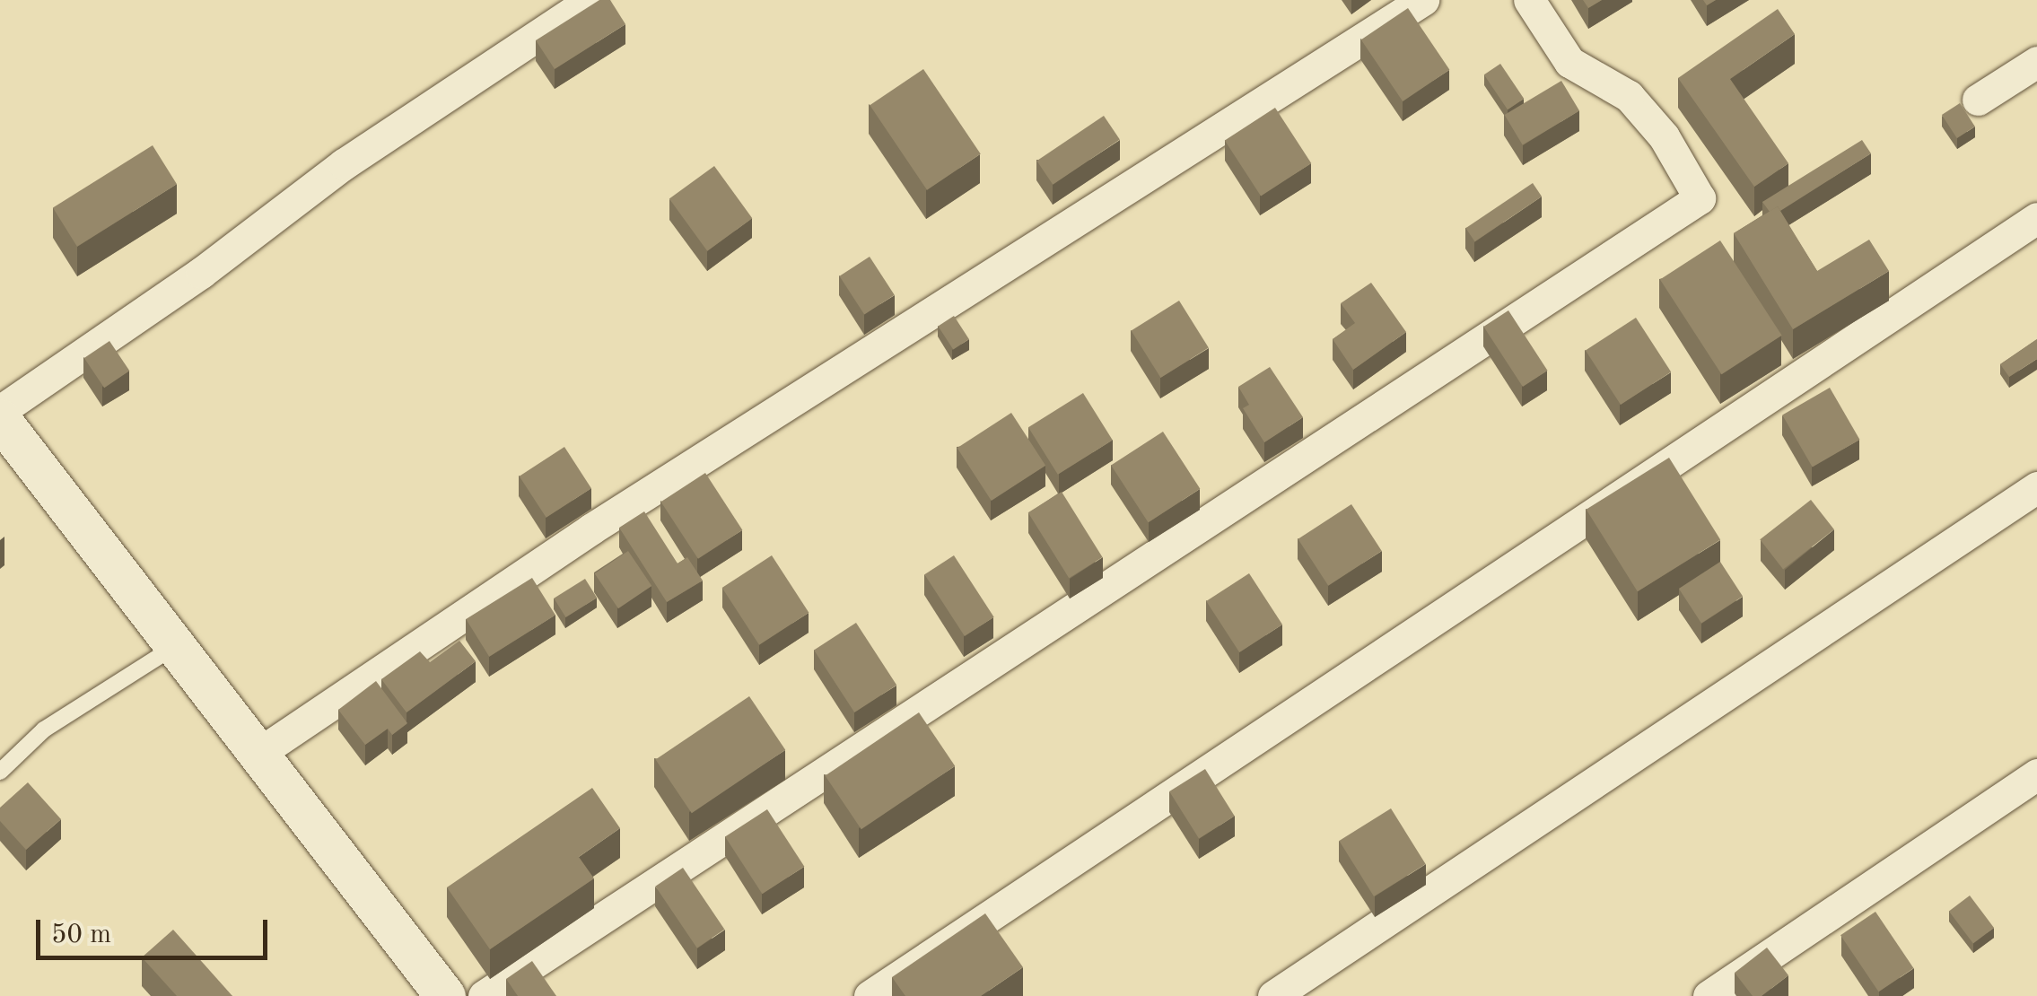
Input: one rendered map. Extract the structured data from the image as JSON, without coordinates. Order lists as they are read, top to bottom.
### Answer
{
  "scale_bar": "50 m"
}
